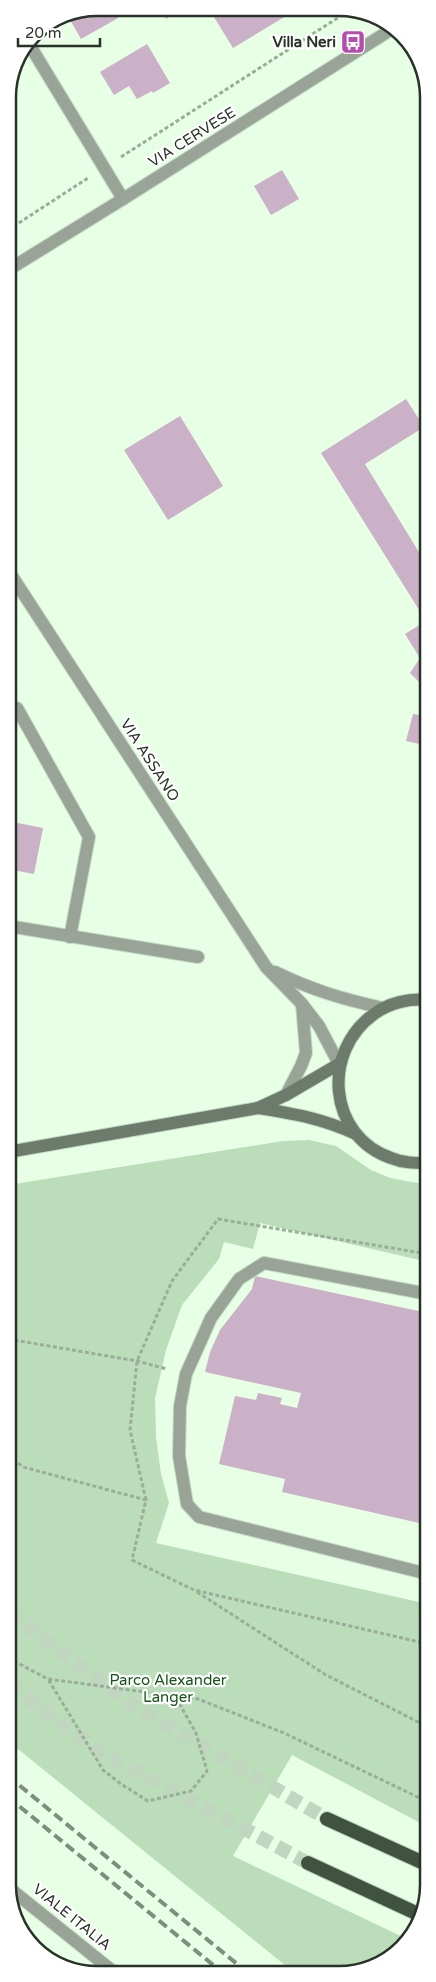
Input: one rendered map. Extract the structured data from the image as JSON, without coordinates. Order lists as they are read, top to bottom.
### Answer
{
  "streets": {
    "street": ["VIA CERVESE", "VIA ASSANO", "VIALE ITALIA"]
  },
  "parks": ["Parco Alexander Langer"],
  "places": {
    "bus stop": ["Villa Neri"]
  },
  "scale_bar": "20 m"
}
